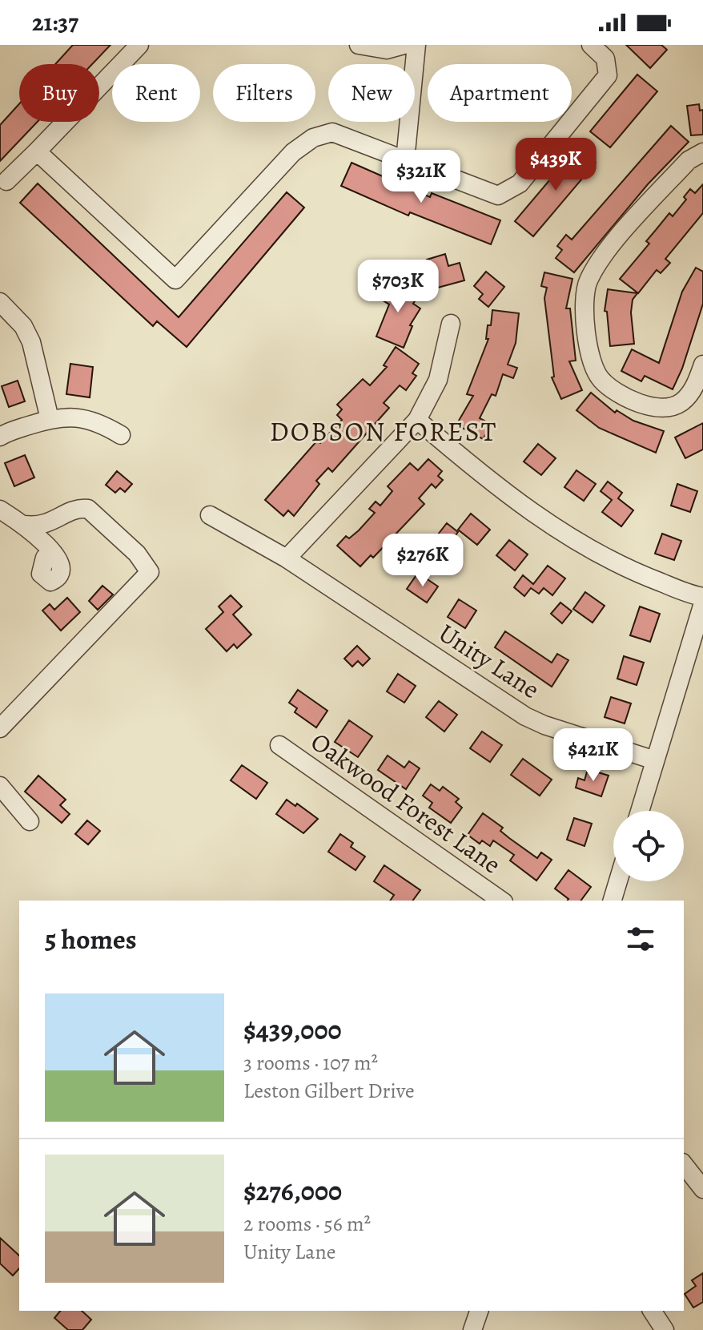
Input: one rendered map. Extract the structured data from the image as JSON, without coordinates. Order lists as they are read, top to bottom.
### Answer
{
  "streets": {
    "street": ["Unity Lane", "Oakwood Forest Lane"]
  },
  "districts": ["DOBSON FOREST"],
  "page": {
    "status": "21:37",
    "chip": [
      "Buy",
      "Rent",
      "Filters",
      "New",
      "Apartment"
    ],
    "price": [
      "$439K",
      "$321K",
      "$703K",
      "$276K",
      "$421K"
    ],
    "heading": "5 homes",
    "list": [
      {
        "name": "$439,000",
        "note": "3 rooms · 107 m² · Leston Gilbert Drive"
      },
      {
        "name": "$276,000",
        "note": "2 rooms · 56 m² · Unity Lane"
      }
    ]
  }
}
